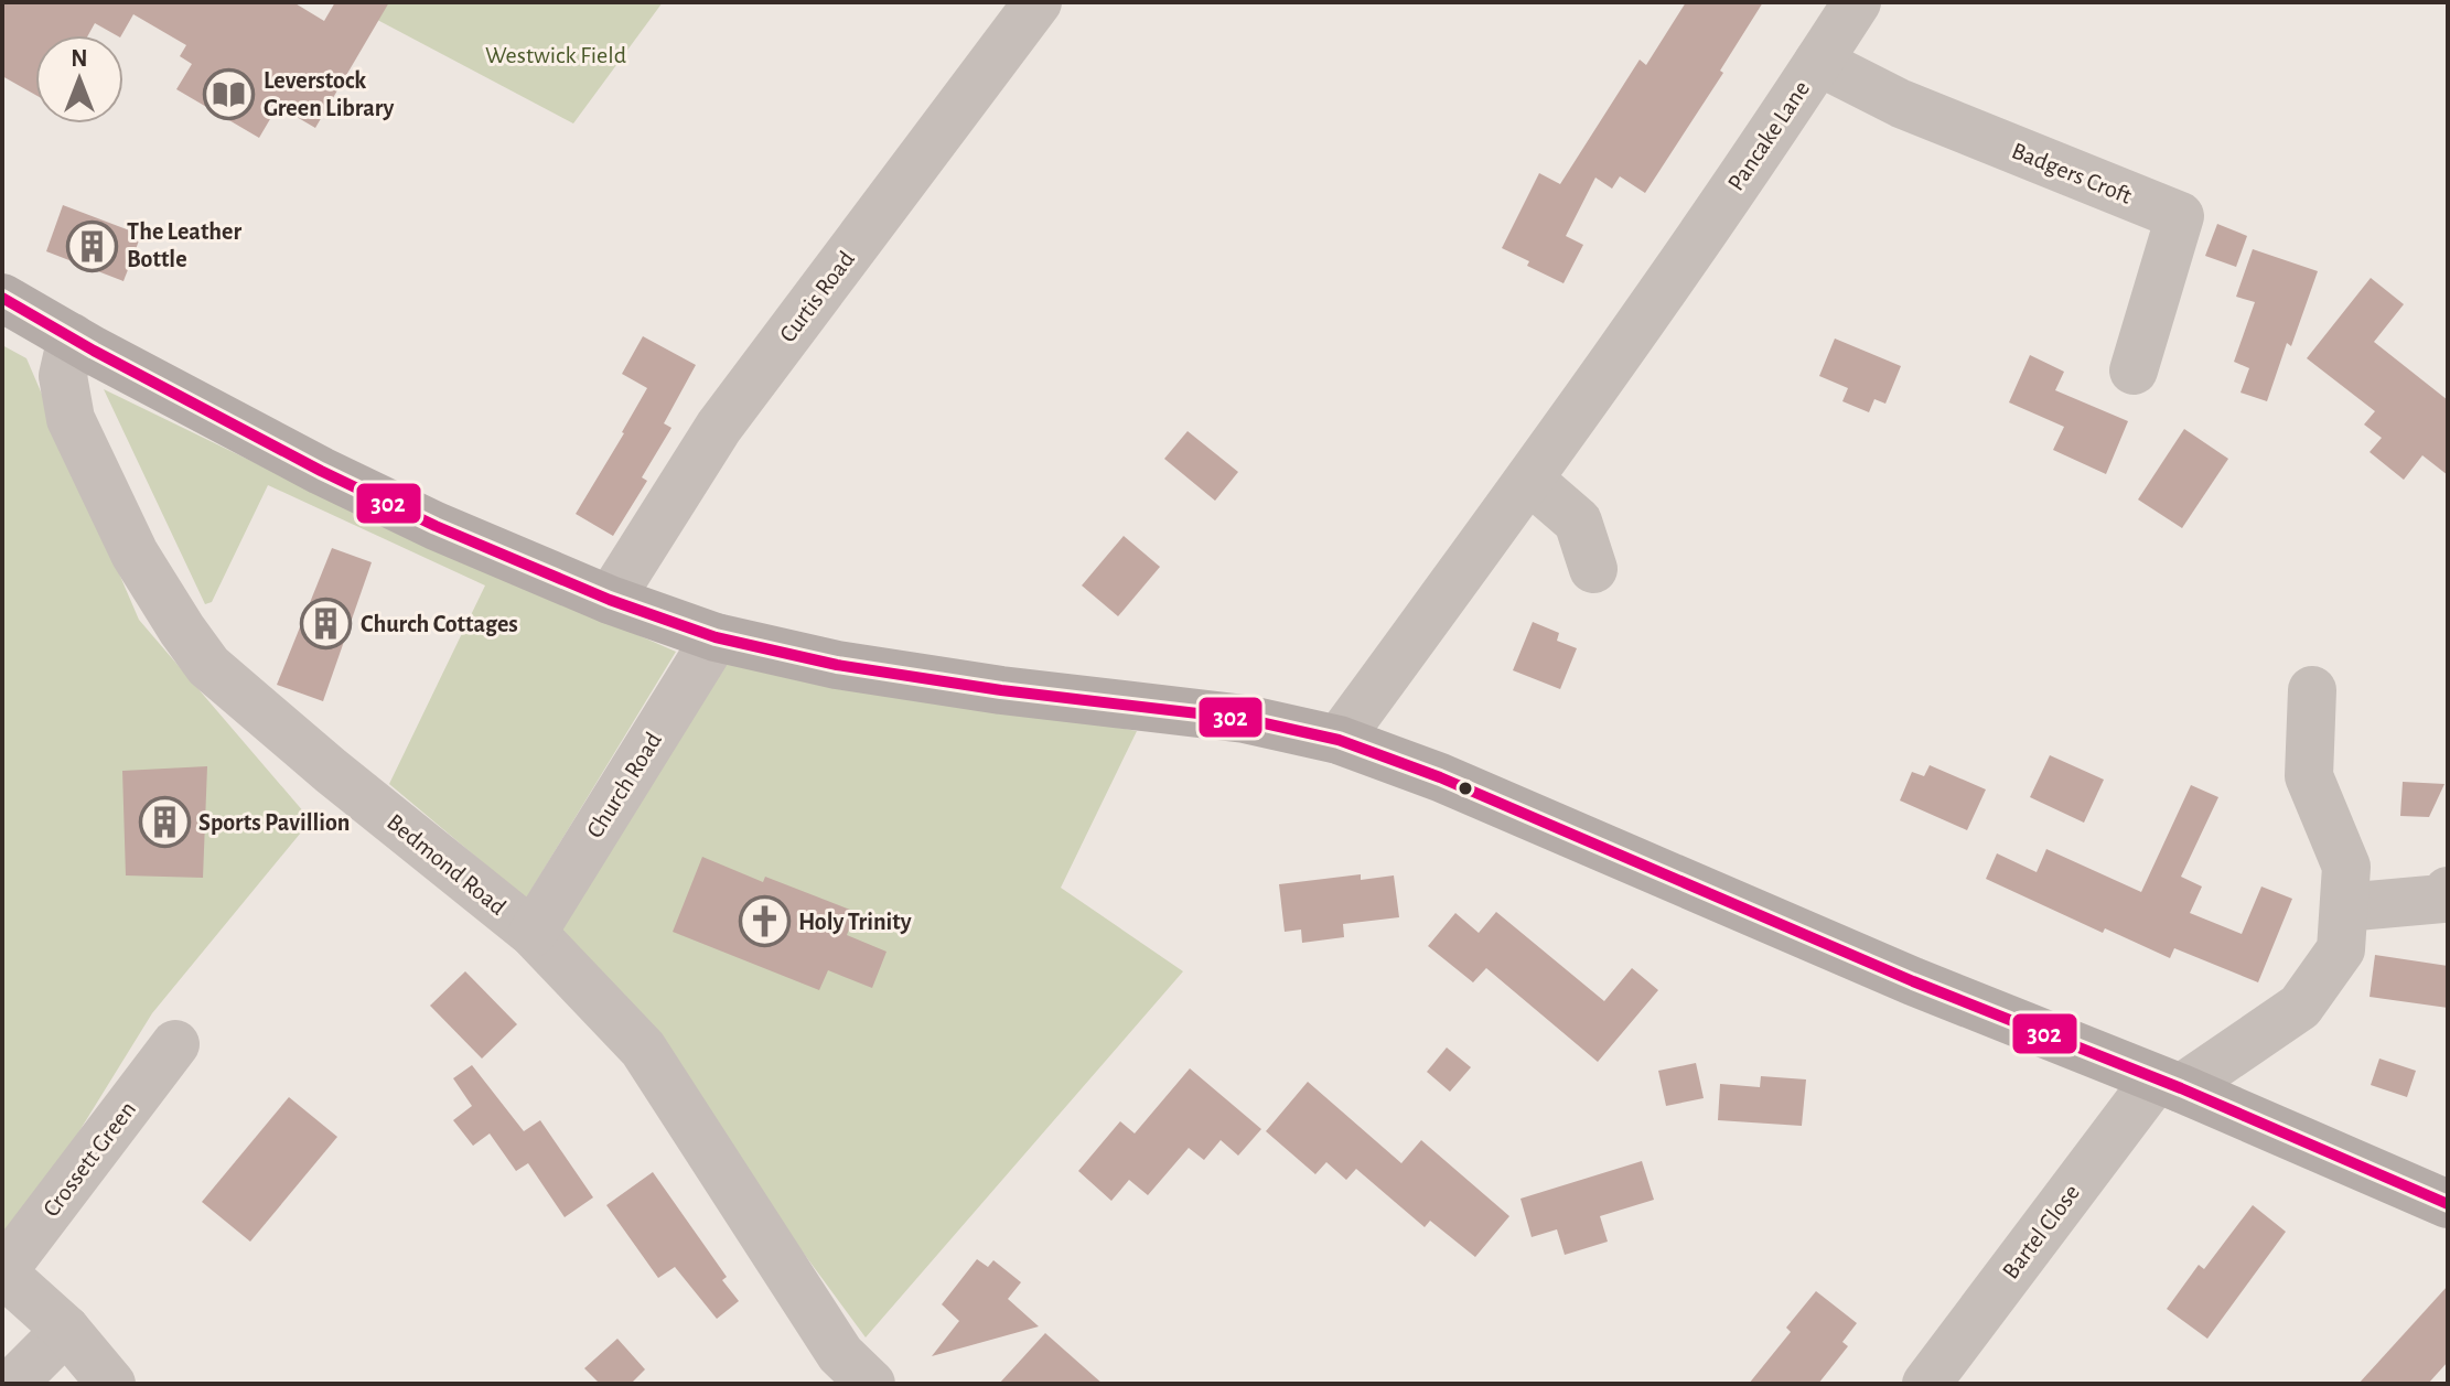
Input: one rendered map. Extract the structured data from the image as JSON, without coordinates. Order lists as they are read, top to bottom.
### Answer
{
  "streets": {
    "street": [
      "Pancake Lane",
      "Badgers Croft",
      "Curtis Road",
      "Church Road",
      "Bedmond Road",
      "Crossett Green",
      "Bartel Close"
    ]
  },
  "crossings": [
    ["Pancake Lane", "Badgers Croft"],
    ["Church Road", "Bedmond Road"]
  ],
  "parks": ["Westwick Field"],
  "places": {
    "library": ["Leverstock Green Library"],
    "building": ["The Leather Bottle", "Church Cottages", "Sports Pavillion"],
    "church": ["Holy Trinity"]
  },
  "lines": ["transit line 302"],
  "north": "top"
}
